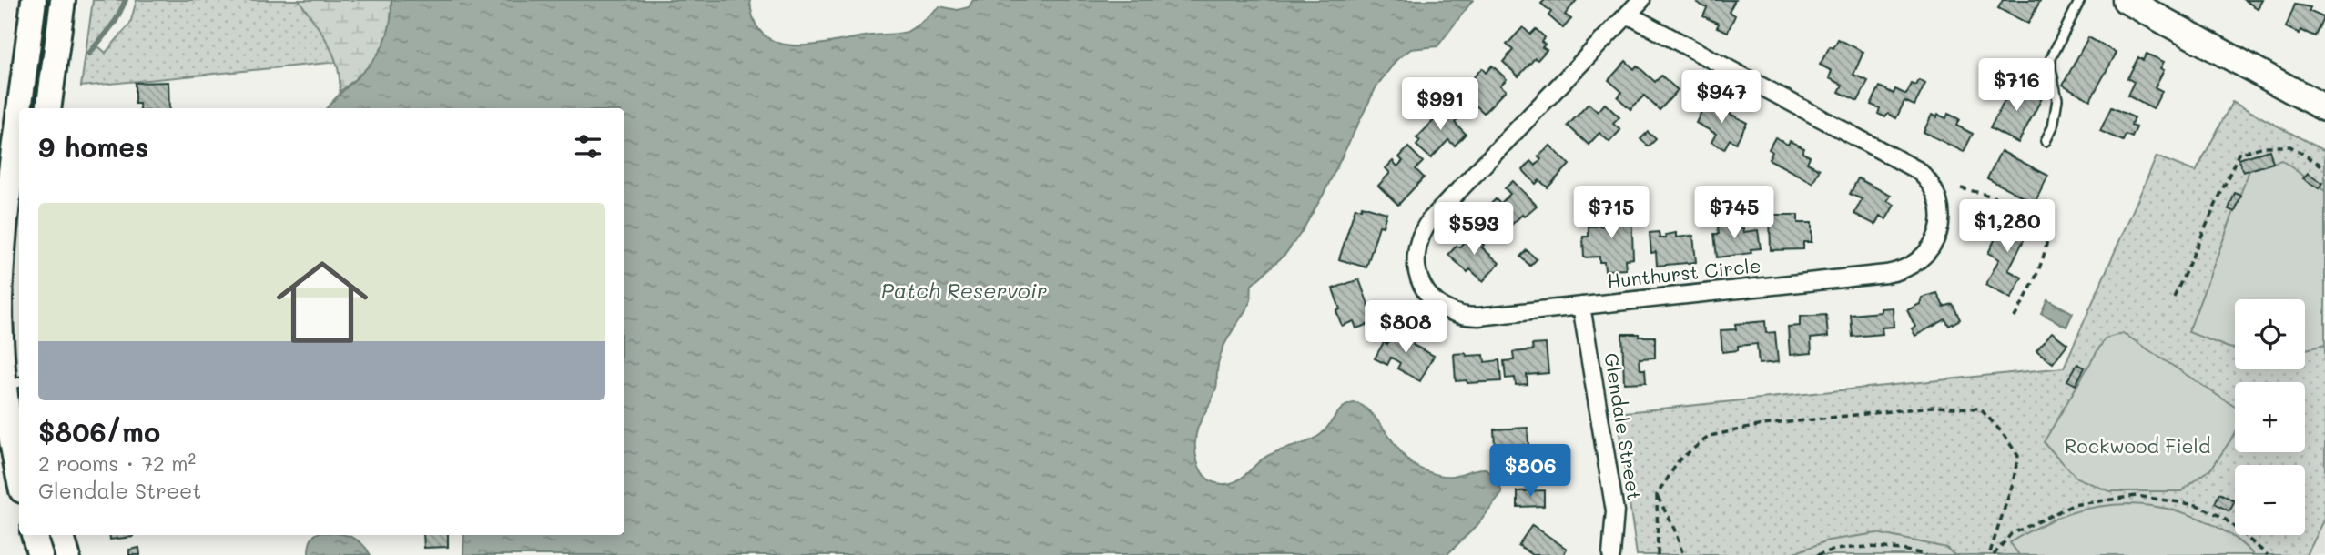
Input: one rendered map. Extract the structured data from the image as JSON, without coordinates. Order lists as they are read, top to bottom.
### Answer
{
  "streets": {
    "street": ["Hunthurst Circle", "Glendale Street"]
  },
  "crossings": [
    ["Hunthurst Circle", "Glendale Street"]
  ],
  "water": ["Patch Reservoir"],
  "parks": ["Rockwood Field"],
  "page": {
    "price": [
      "$716",
      "$947",
      "$991",
      "$715",
      "$745",
      "$1,280",
      "$593",
      "$808",
      "$806"
    ],
    "heading": "9 homes",
    "list": [
      {
        "name": "$806/mo",
        "note": "2 rooms · 72 m² · Glendale Street"
      }
    ],
    "map_buttons": ["+", "−"]
  }
}
